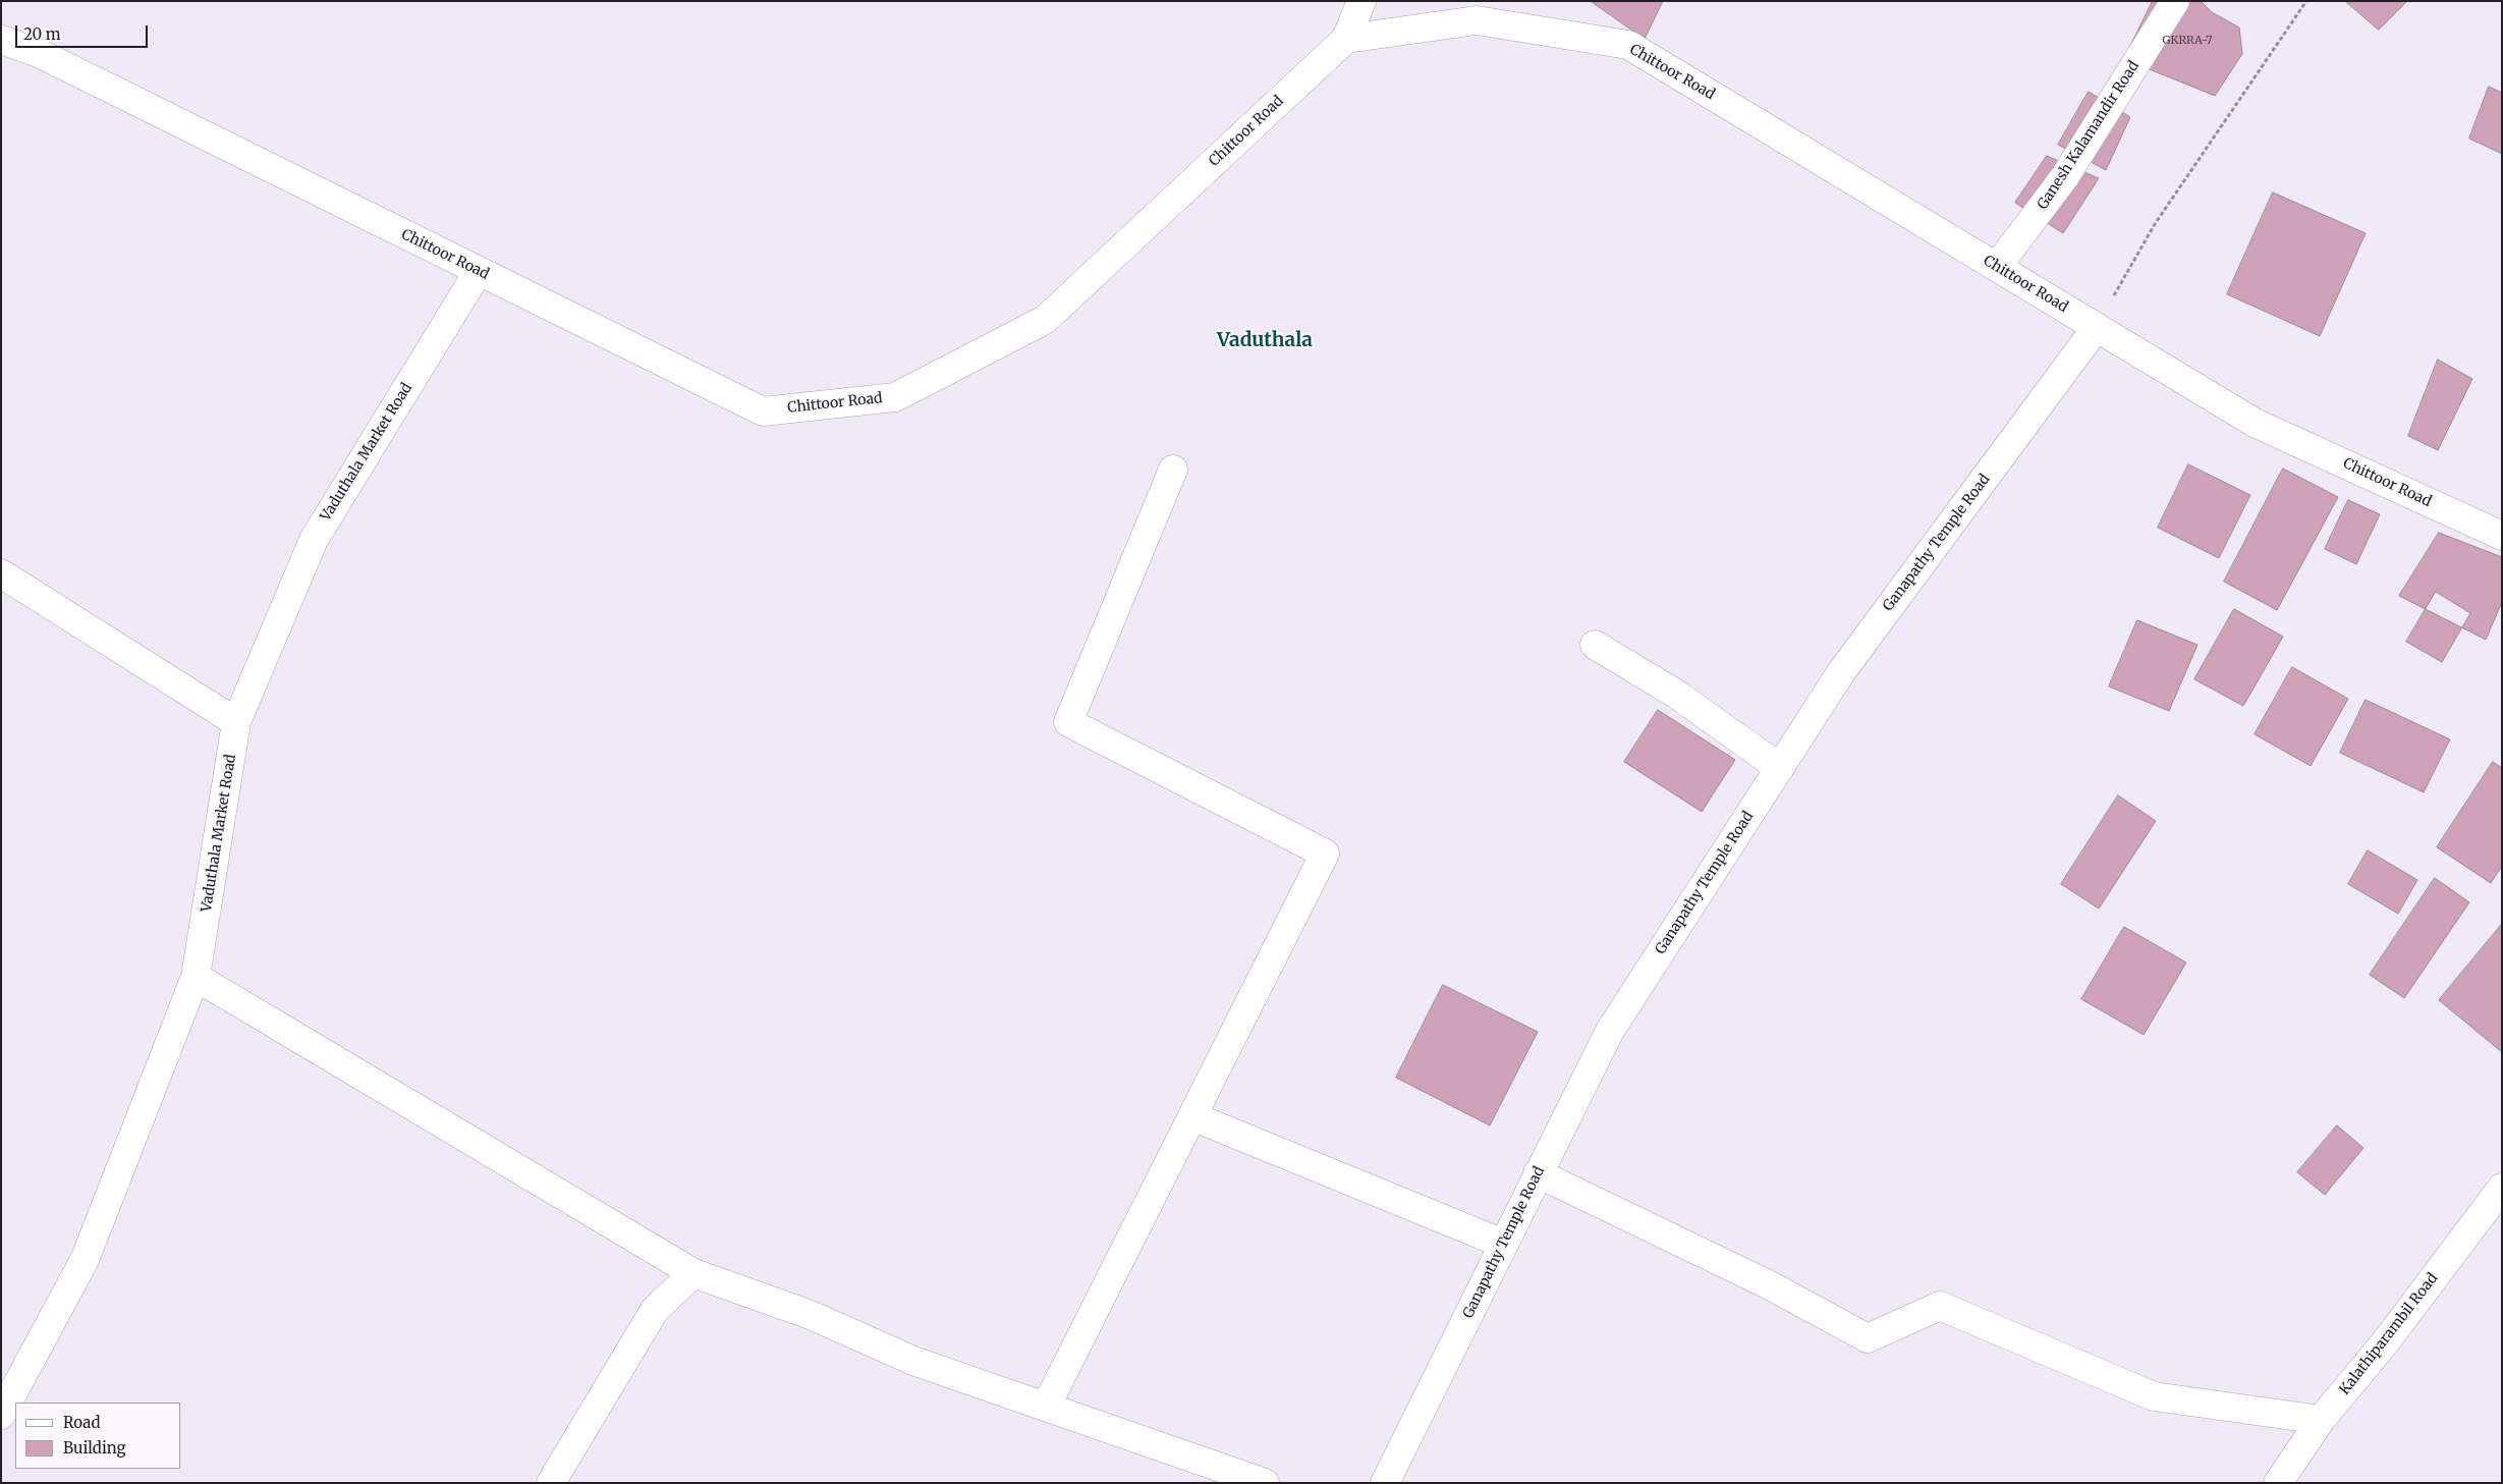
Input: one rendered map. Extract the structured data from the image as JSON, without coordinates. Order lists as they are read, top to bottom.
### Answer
{
  "streets": {
    "street": [
      "Chittoor Road",
      "Ganesh Kalamandir Road",
      "Vaduthala Market Road",
      "Ganapathy Temple Road",
      "Kalathiparambil Road"
    ]
  },
  "crossings": [
    ["Chittoor Road", "Ganesh Kalamandir Road"],
    ["Chittoor Road", "Vaduthala Market Road"],
    ["Chittoor Road", "Ganapathy Temple Road"]
  ],
  "districts": ["Vaduthala"],
  "house_numbers": ["GKRRA-7"],
  "legend": ["Road", "Building"],
  "scale_bar": "20 m"
}
